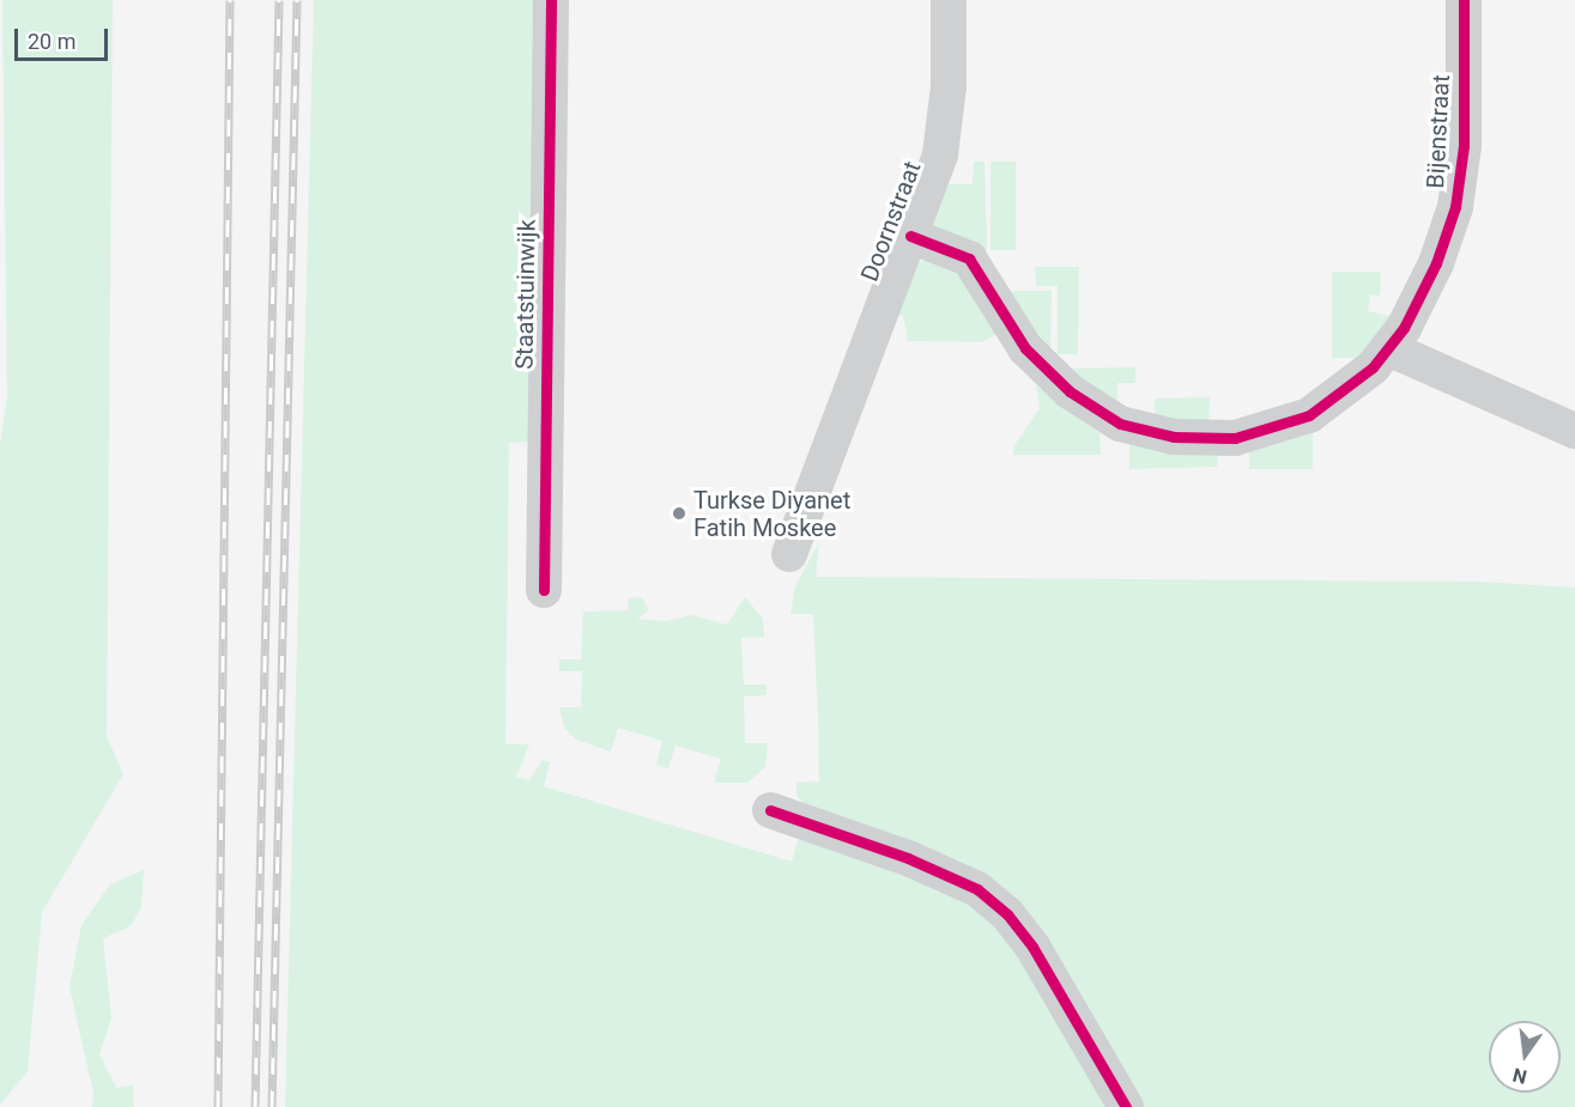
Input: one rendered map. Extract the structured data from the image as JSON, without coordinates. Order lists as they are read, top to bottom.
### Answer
{
  "streets": {
    "street": ["Bijenstraat", "Doornstraat", "Staatstuinwijk"]
  },
  "crossings": [
    ["Bijenstraat", "Doornstraat"]
  ],
  "places": ["Turkse Diyanet Fatih Moskee"],
  "scale_bar": "20 m",
  "north": "bottom"
}
